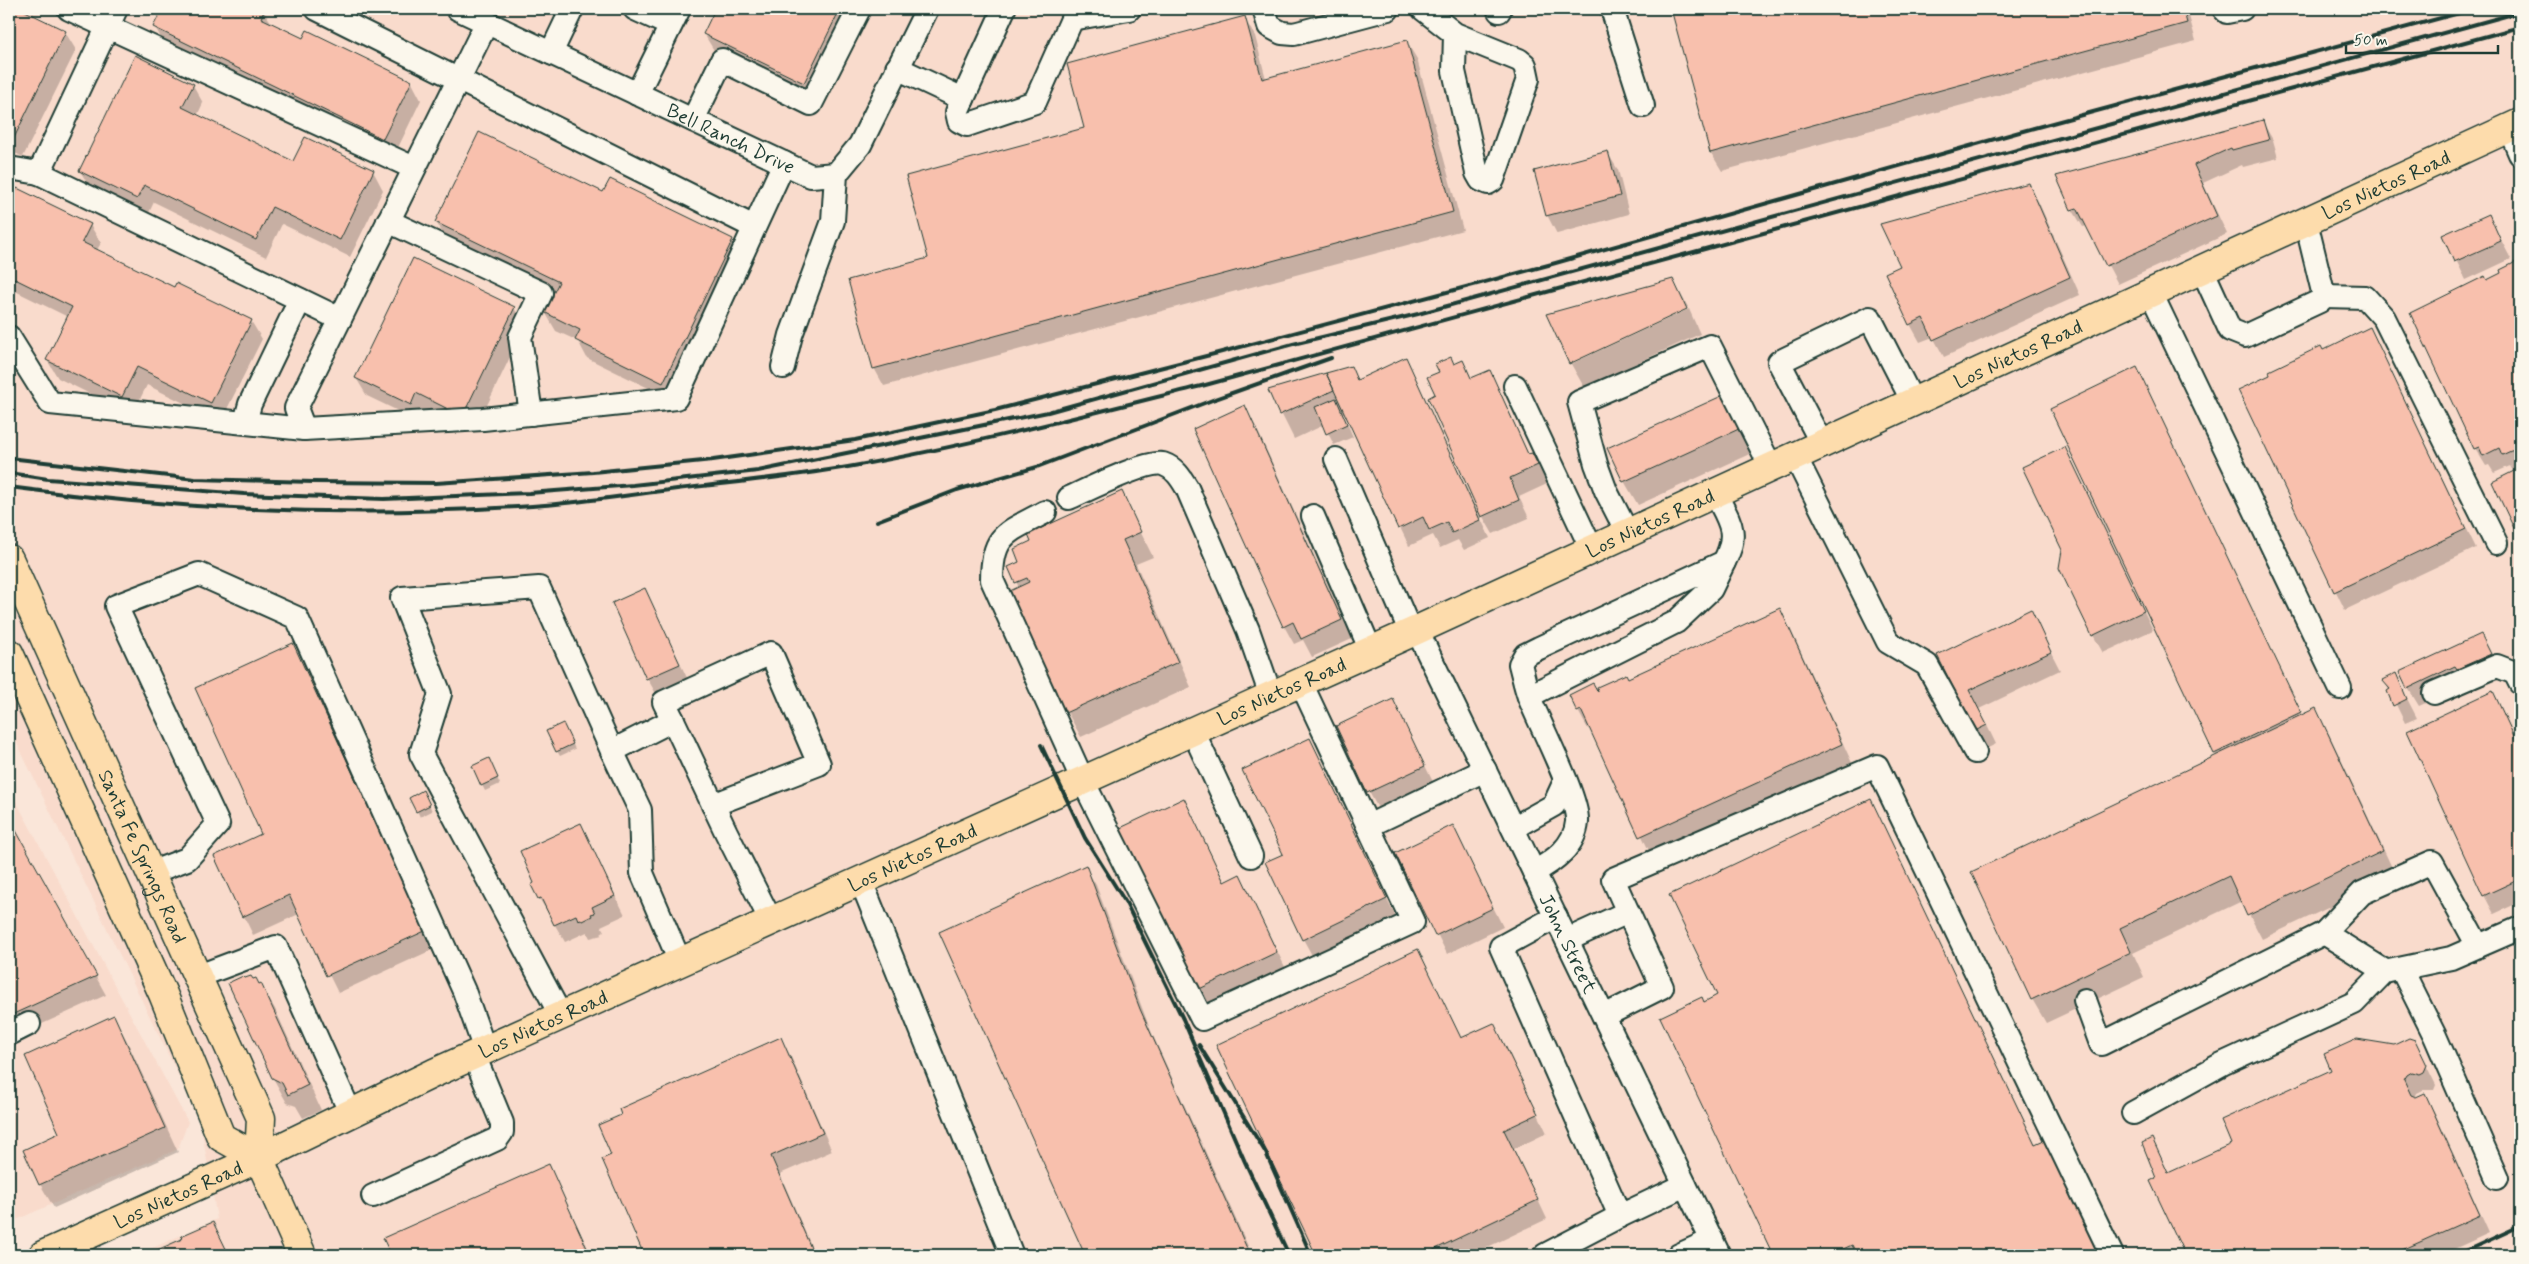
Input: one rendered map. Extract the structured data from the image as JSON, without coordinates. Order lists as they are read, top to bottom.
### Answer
{
  "streets": {
    "main road": ["Los Nietos Road", "Santa Fe Springs Road"],
    "street": ["Bell Ranch Drive", "John Street"]
  },
  "crossings": [
    ["Los Nietos Road", "Santa Fe Springs Road"],
    ["Los Nietos Road", "John Street"]
  ],
  "scale_bar": "50 m"
}
